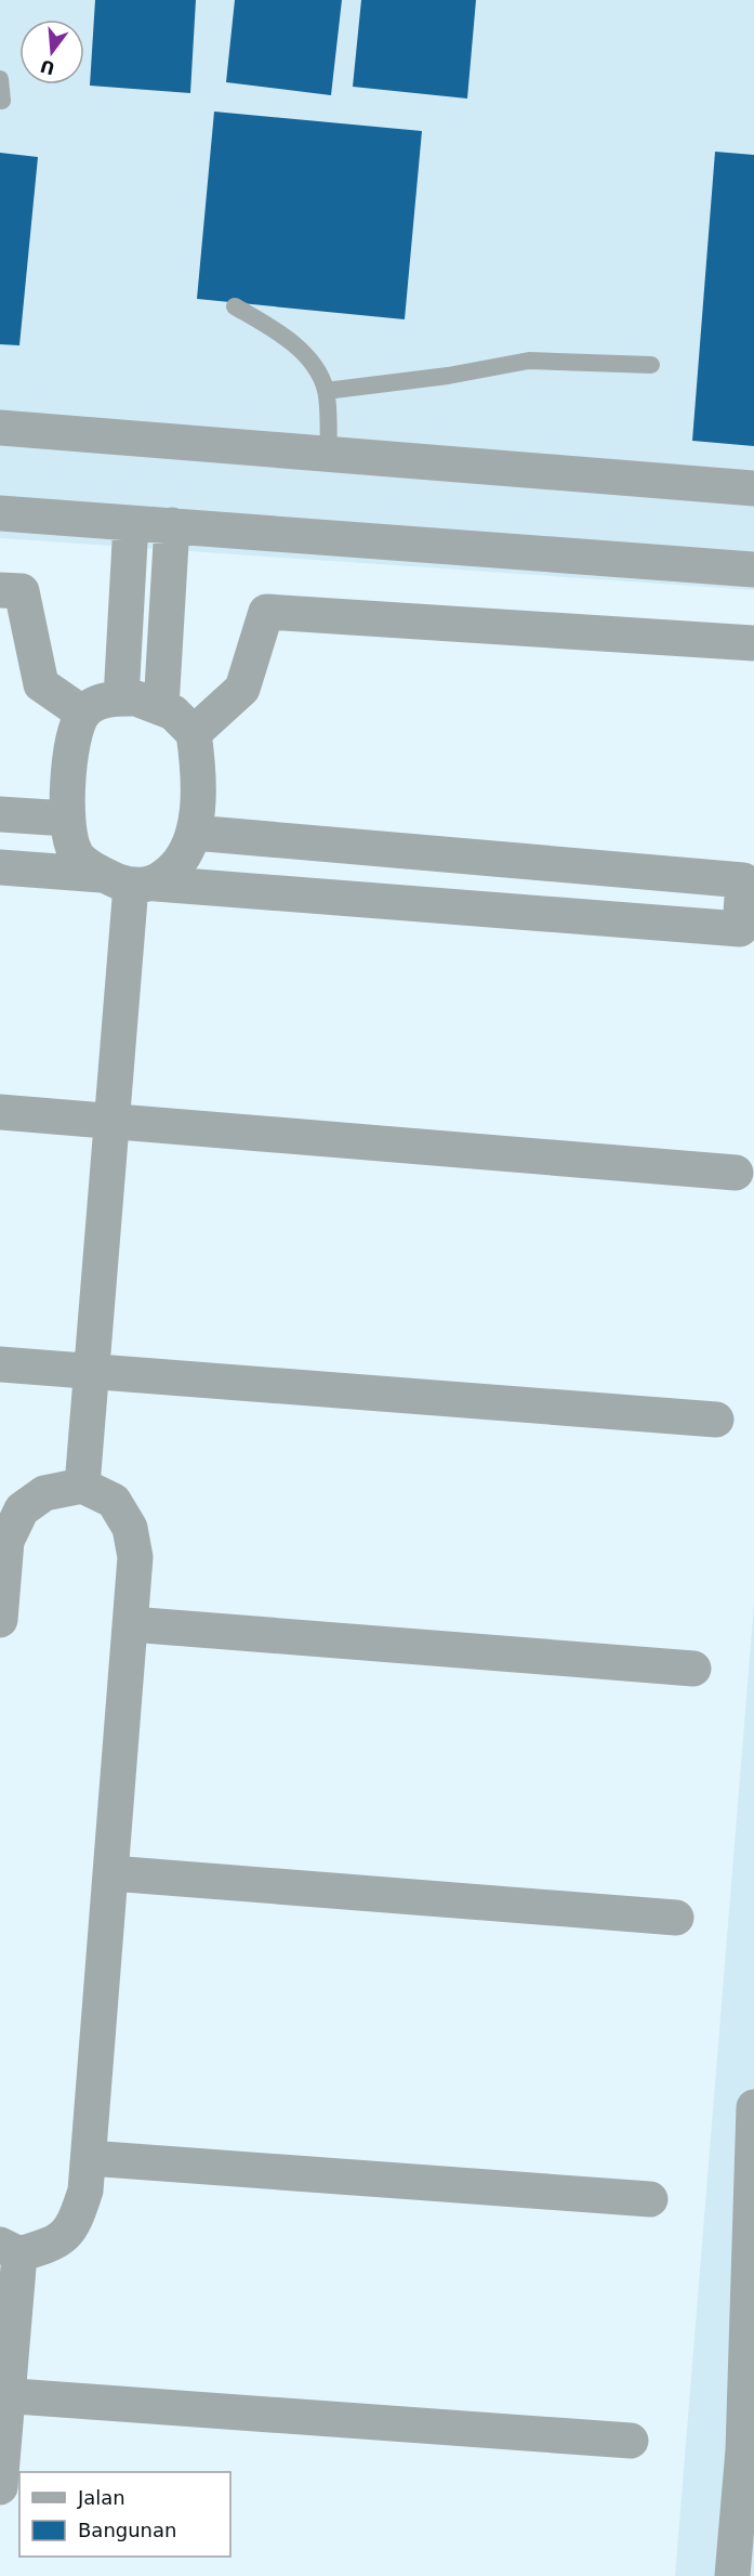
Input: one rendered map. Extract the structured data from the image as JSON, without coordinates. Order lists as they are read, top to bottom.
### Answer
{
  "legend": ["Jalan", "Bangunan"],
  "north": "bottom"
}
